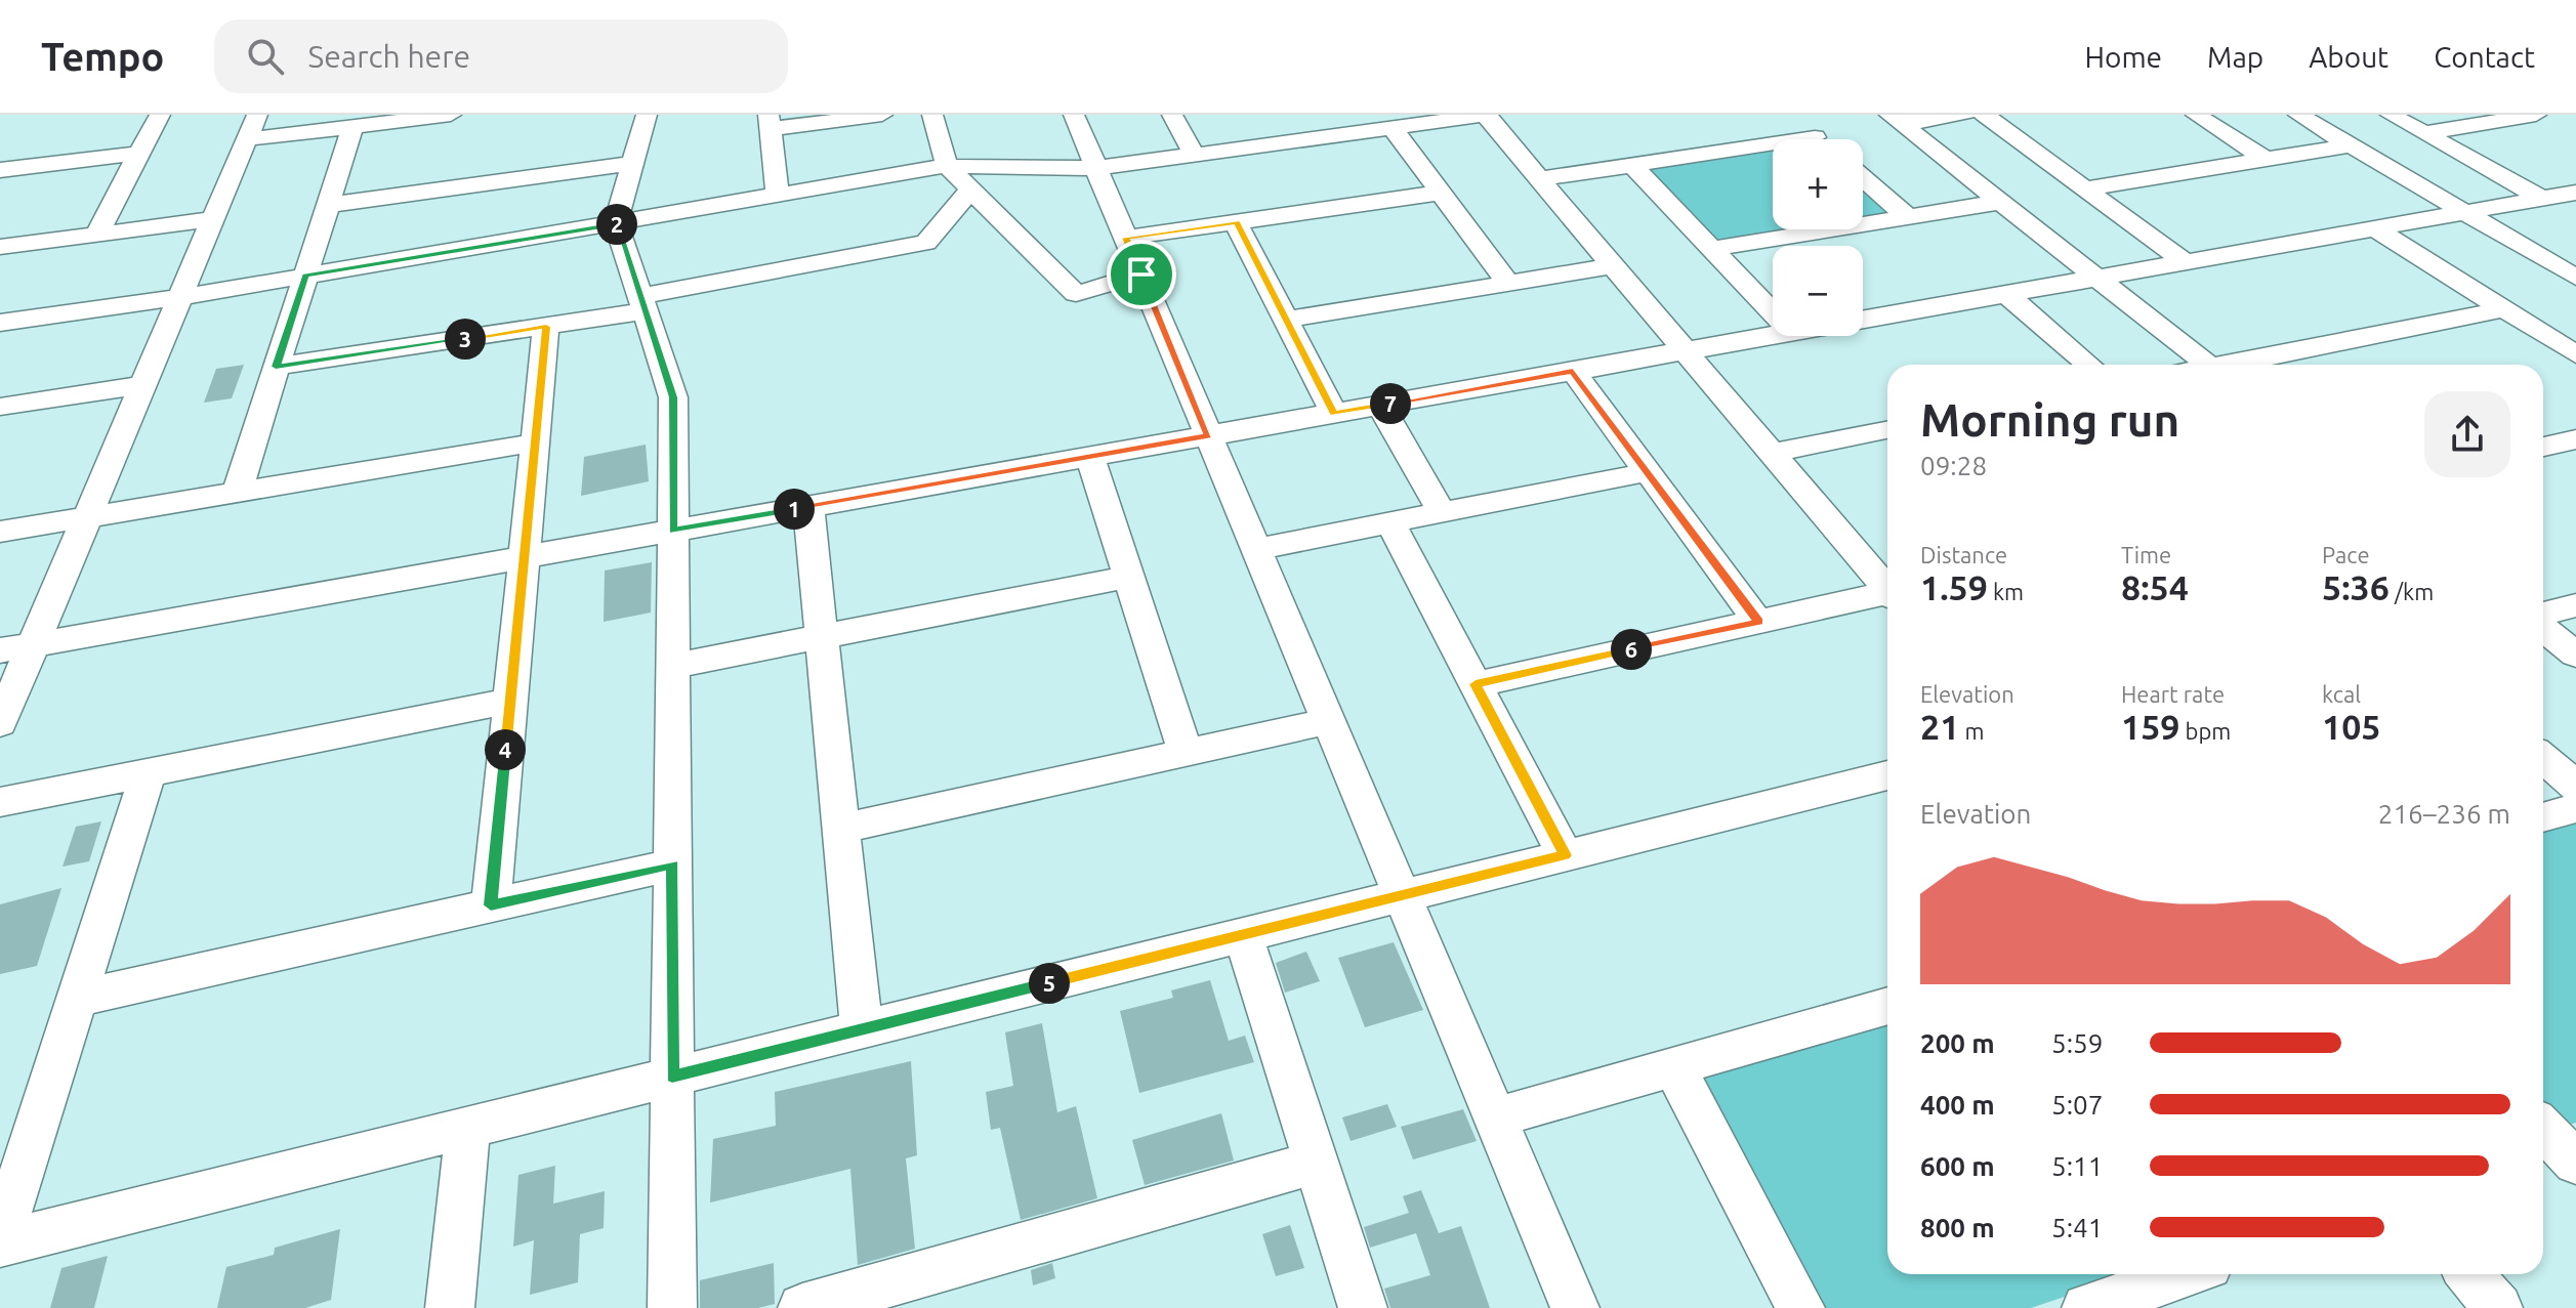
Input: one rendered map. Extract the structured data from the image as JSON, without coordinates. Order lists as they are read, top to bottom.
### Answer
{
  "page": {
    "header": "Tempo",
    "search": "Search here",
    "nav": [
      "Home",
      "Map",
      "About",
      "Contact"
    ],
    "map_buttons": ["+", "−"],
    "pins": [
      "2",
      "3",
      "7",
      "1",
      "6",
      "4",
      "5"
    ],
    "heading": ["Morning run", "09:28"],
    "stats": [
      ["Distance", "1.59 km"],
      ["Time", "8:54"],
      ["Pace", "5:36 /km"],
      ["Elevation", "21 m"],
      ["Heart rate", "159 bpm"],
      ["kcal", "105"]
    ],
    "chart": ["Elevation", "216–236 m"],
    "list": [
      {
        "name": "200 m",
        "note": "5:59"
      },
      {
        "name": "400 m",
        "note": "5:07"
      },
      {
        "name": "600 m",
        "note": "5:11"
      },
      {
        "name": "800 m",
        "note": "5:41"
      }
    ]
  }
}
